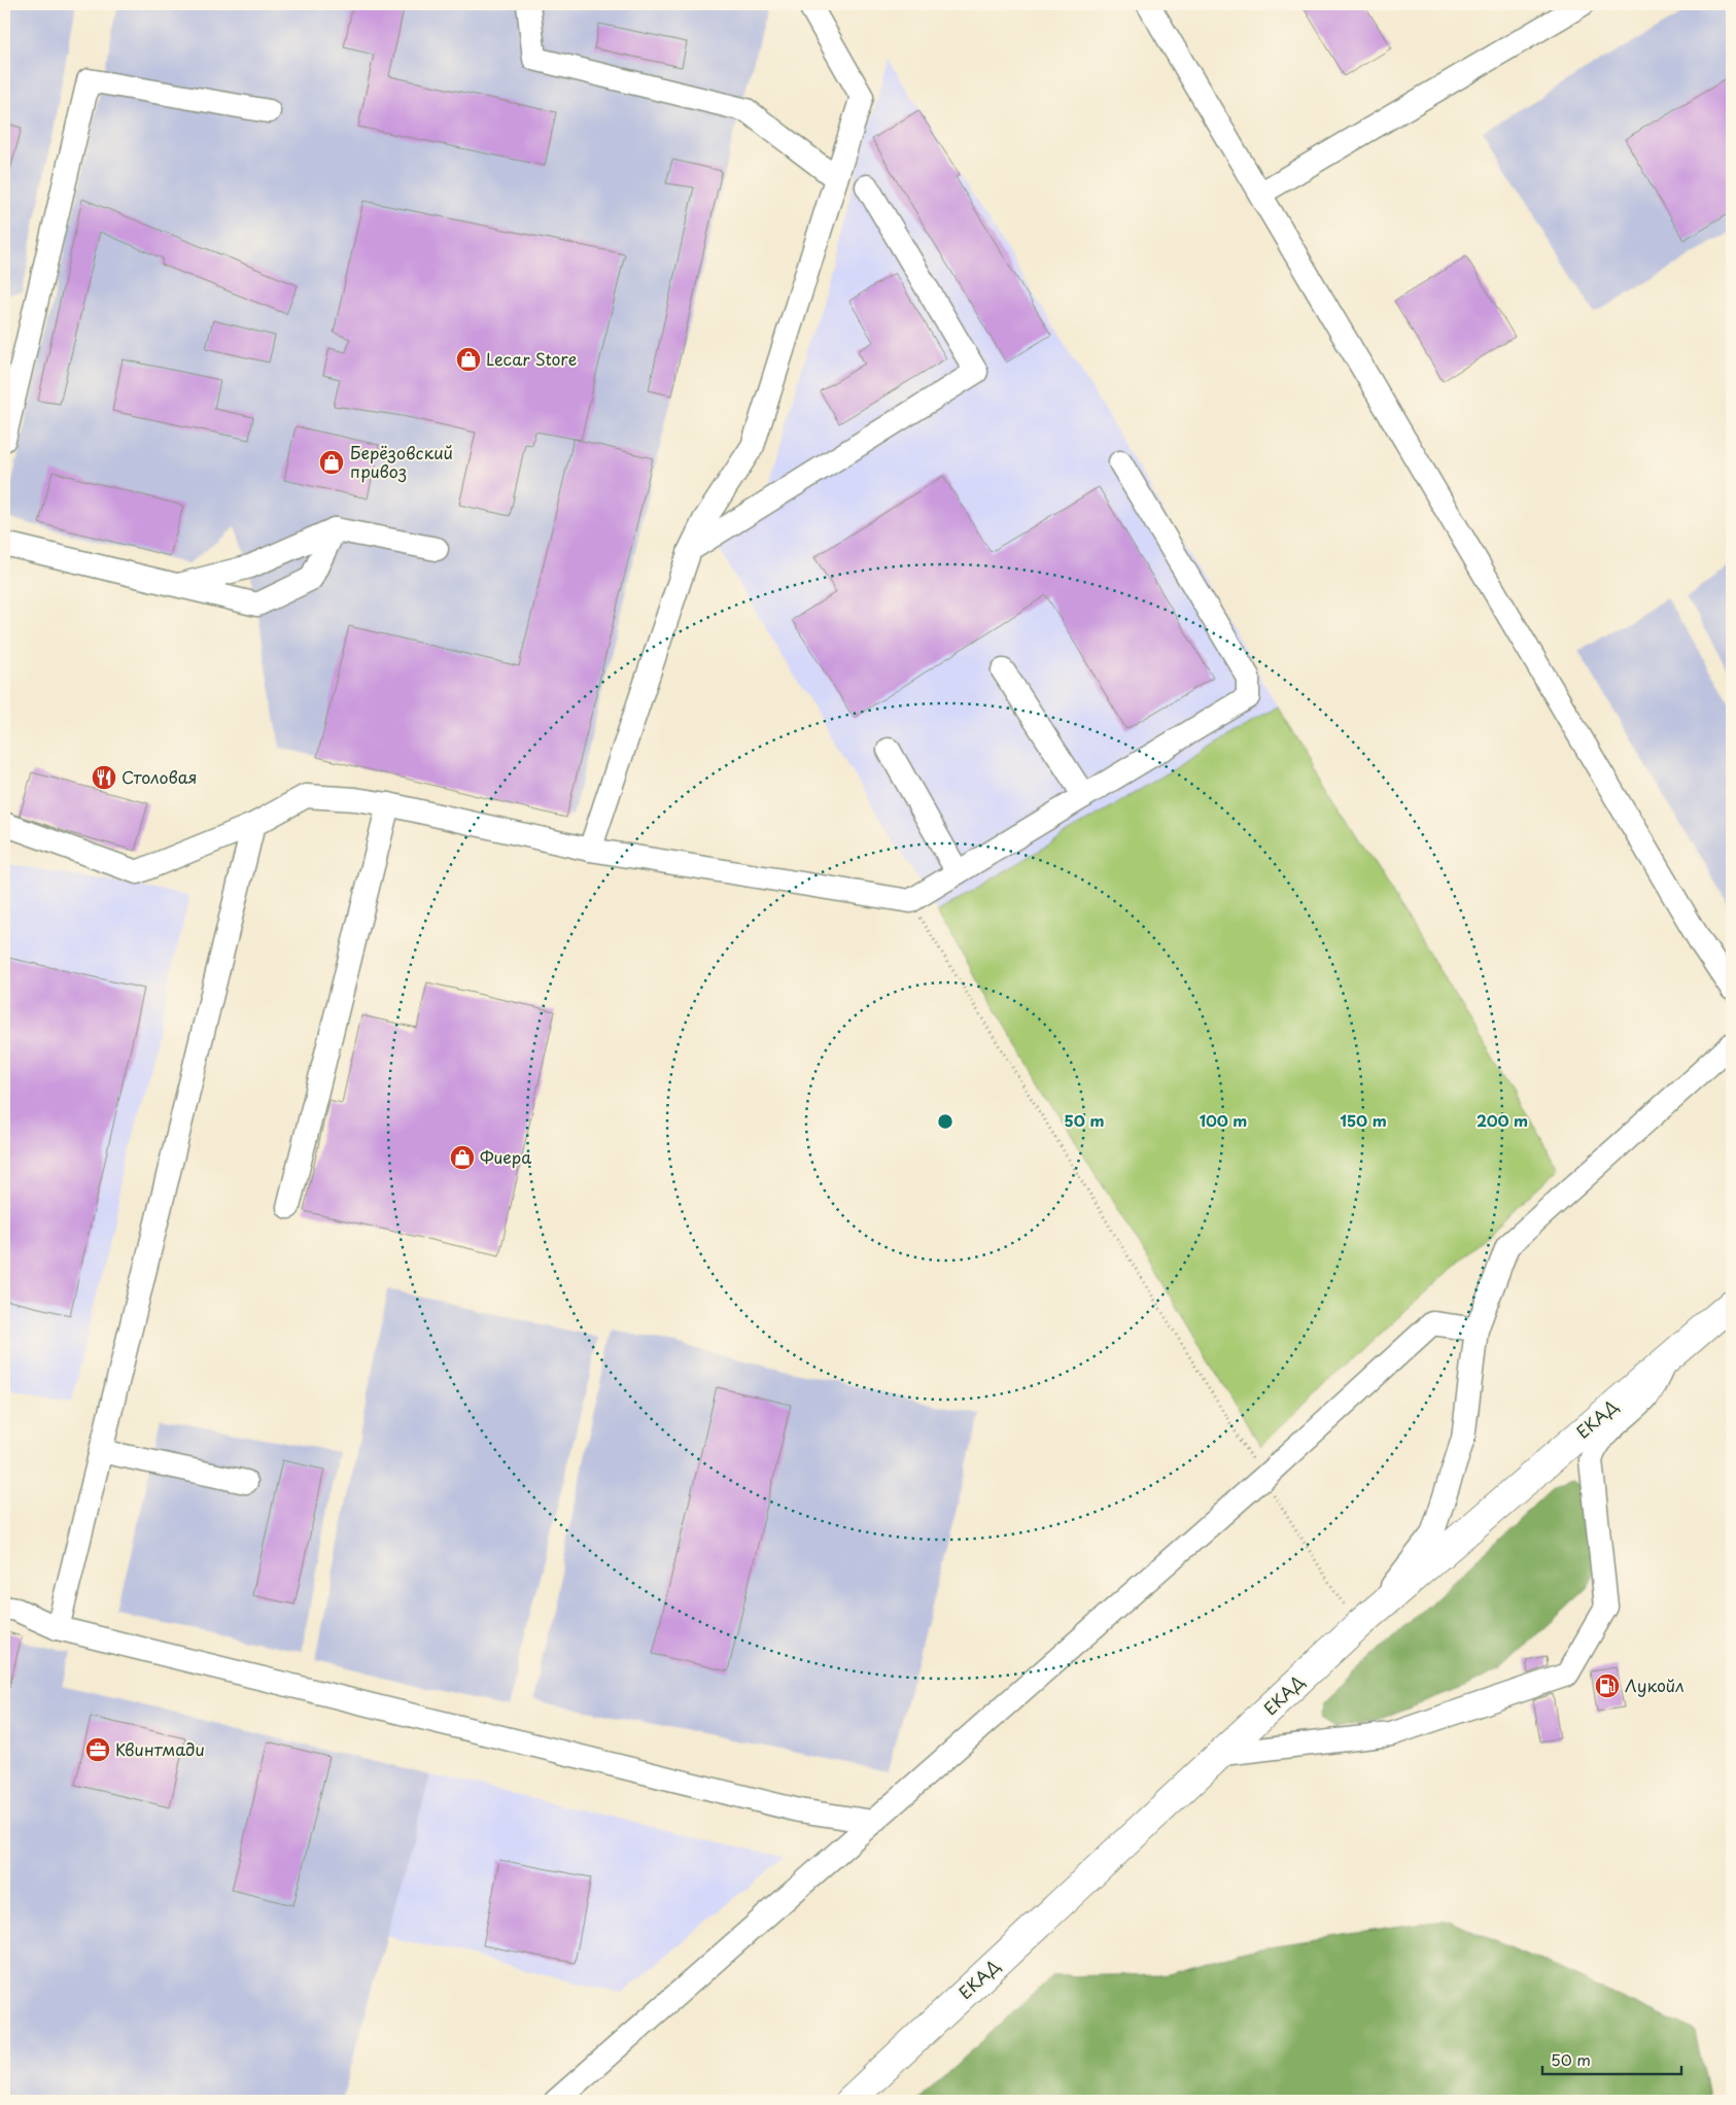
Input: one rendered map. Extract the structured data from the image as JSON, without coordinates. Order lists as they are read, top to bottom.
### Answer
{
  "streets": {
    "highway": ["ЕКАД"]
  },
  "places": {
    "shop": ["Lecar Store", "Берёзовский привоз", "Фиера"],
    "restaurant": ["Столовая"],
    "fuel station": ["Лукойл"],
    "office": ["Квинтмади"]
  },
  "scale_bar": "50 m",
  "rings": [
    "50 m",
    "100 m",
    "150 m",
    "200 m"
  ]
}
